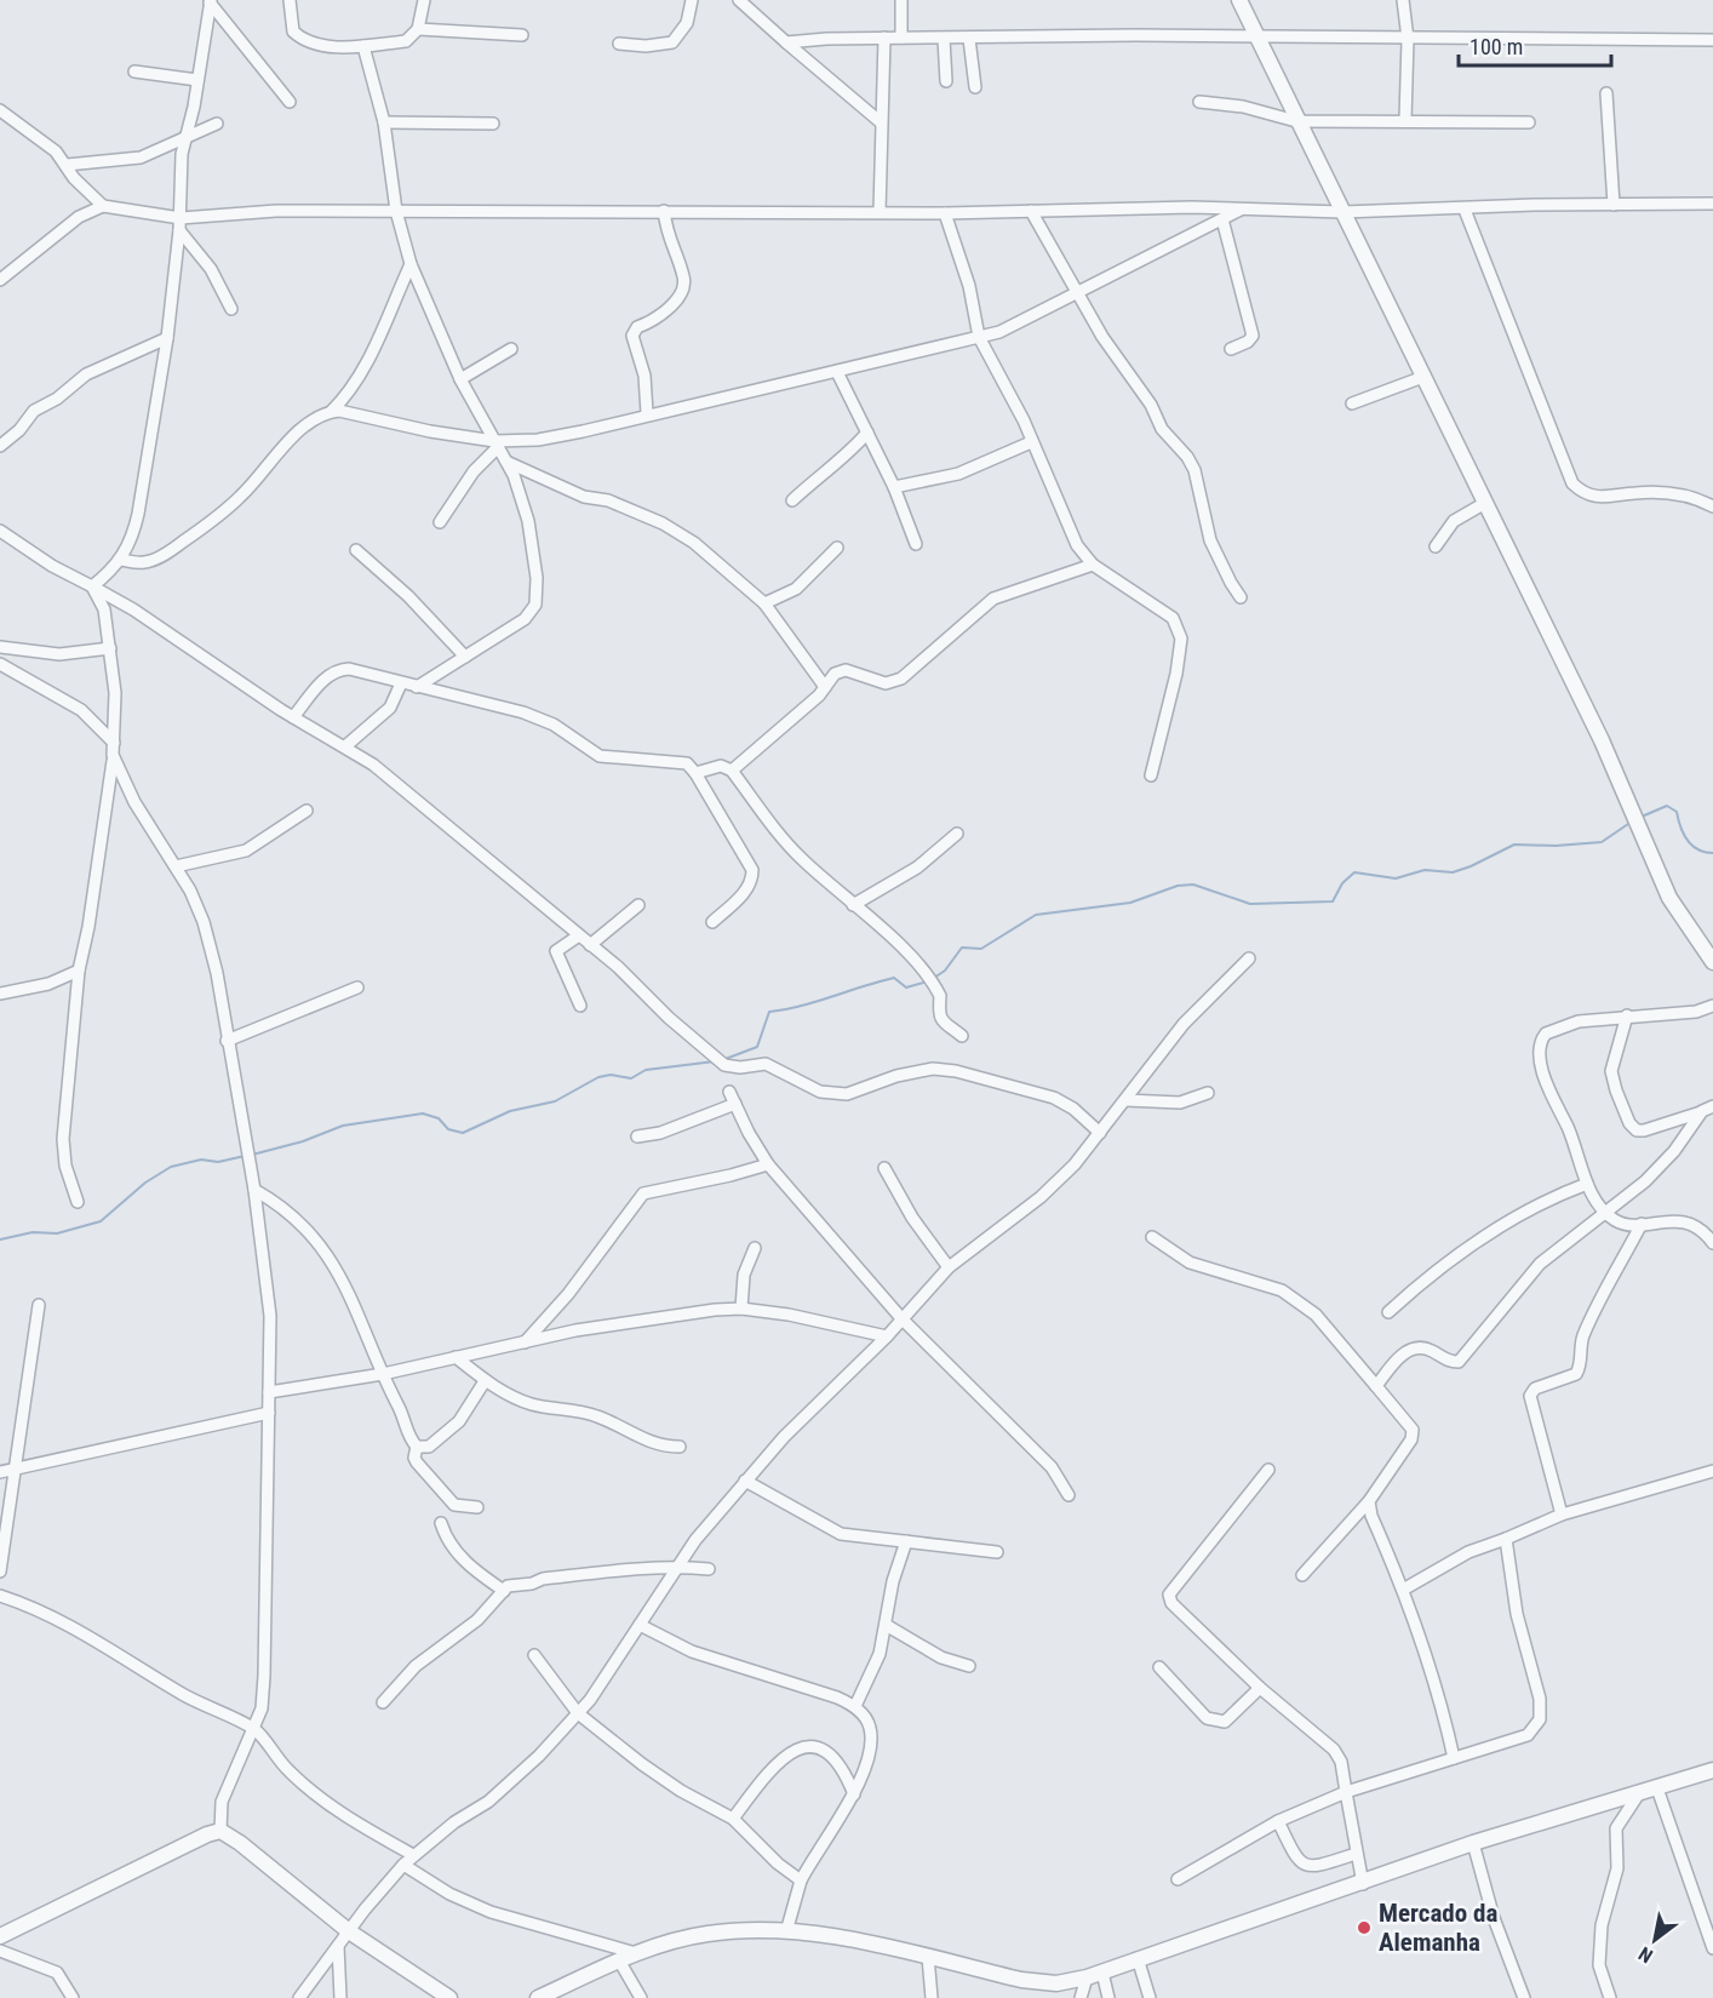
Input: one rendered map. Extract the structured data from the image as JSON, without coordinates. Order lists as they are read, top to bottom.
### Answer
{
  "places": ["Mercado da Alemanha"],
  "scale_bar": "100 m",
  "north": "bottom left"
}
